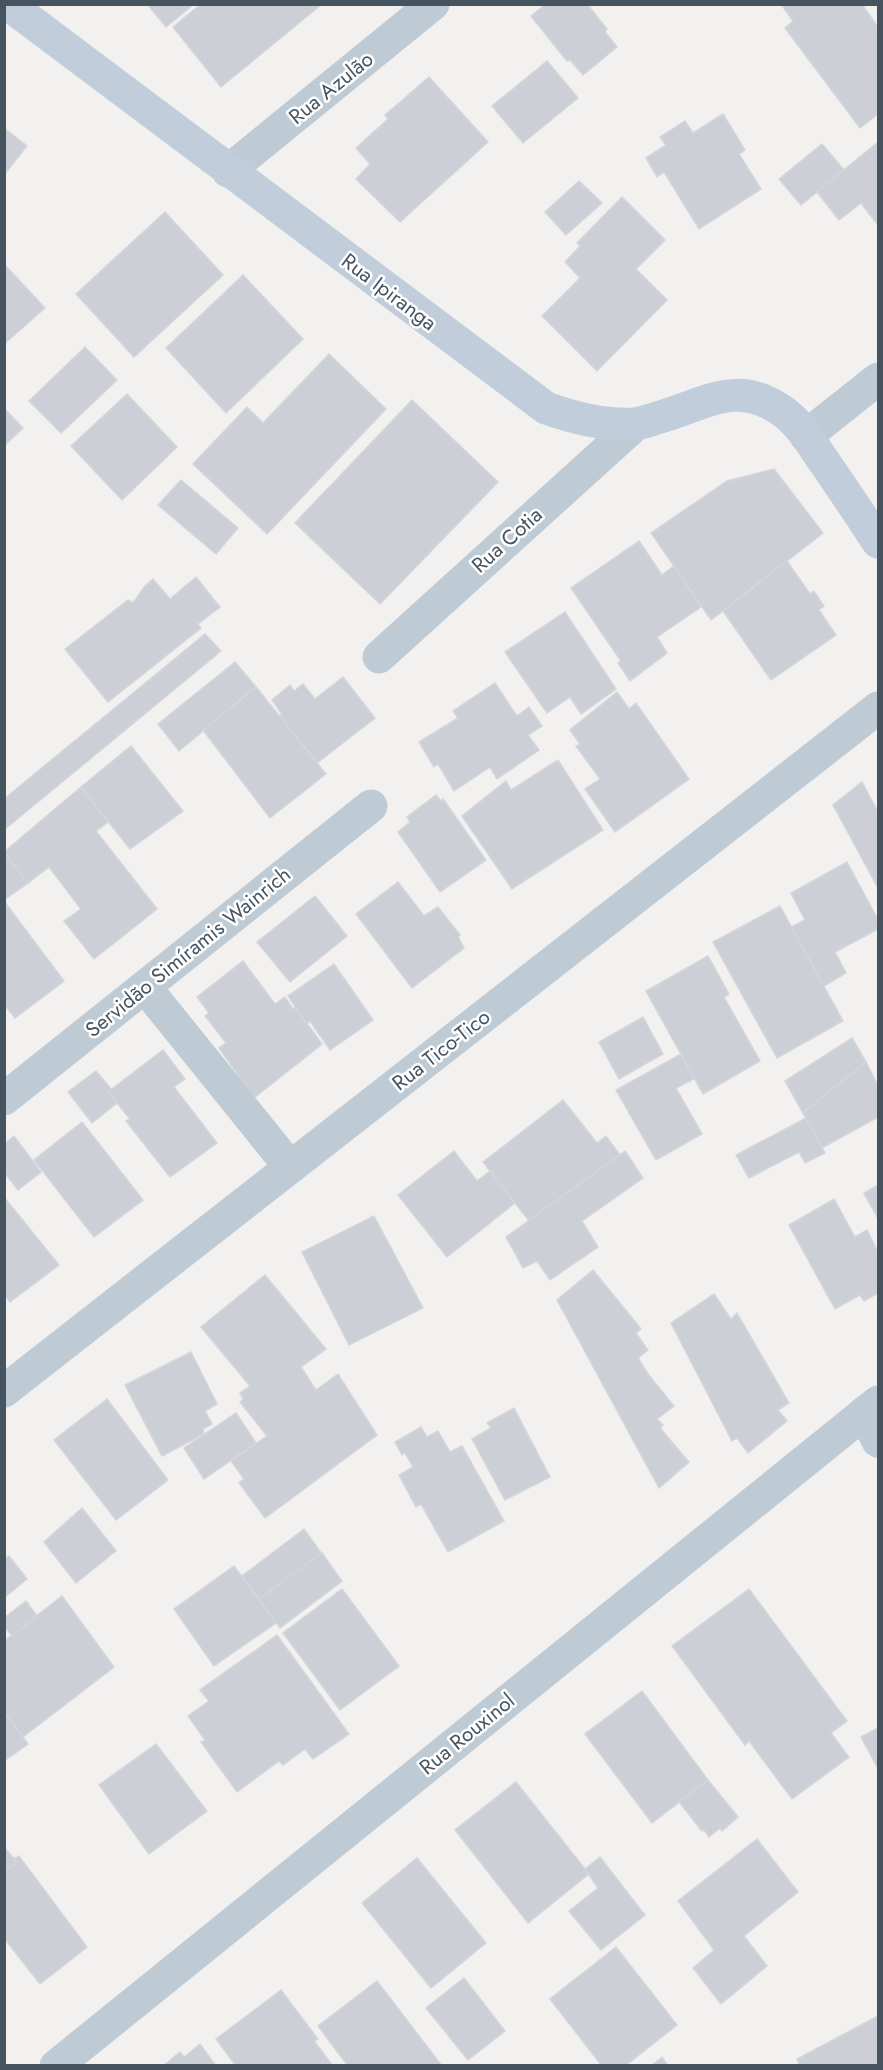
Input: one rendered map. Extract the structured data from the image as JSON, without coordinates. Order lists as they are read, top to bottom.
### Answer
{
  "streets": {
    "street": [
      "Rua Azulão",
      "Rua Ipiranga",
      "Rua Cotia",
      "Servidão Simíramis Wainrich",
      "Rua Tico-Tico",
      "Rua Rouxinol"
    ]
  },
  "crossings": [
    ["Rua Azulão", "Rua Ipiranga"],
    ["Rua Ipiranga", "Rua Cotia"]
  ]
}
